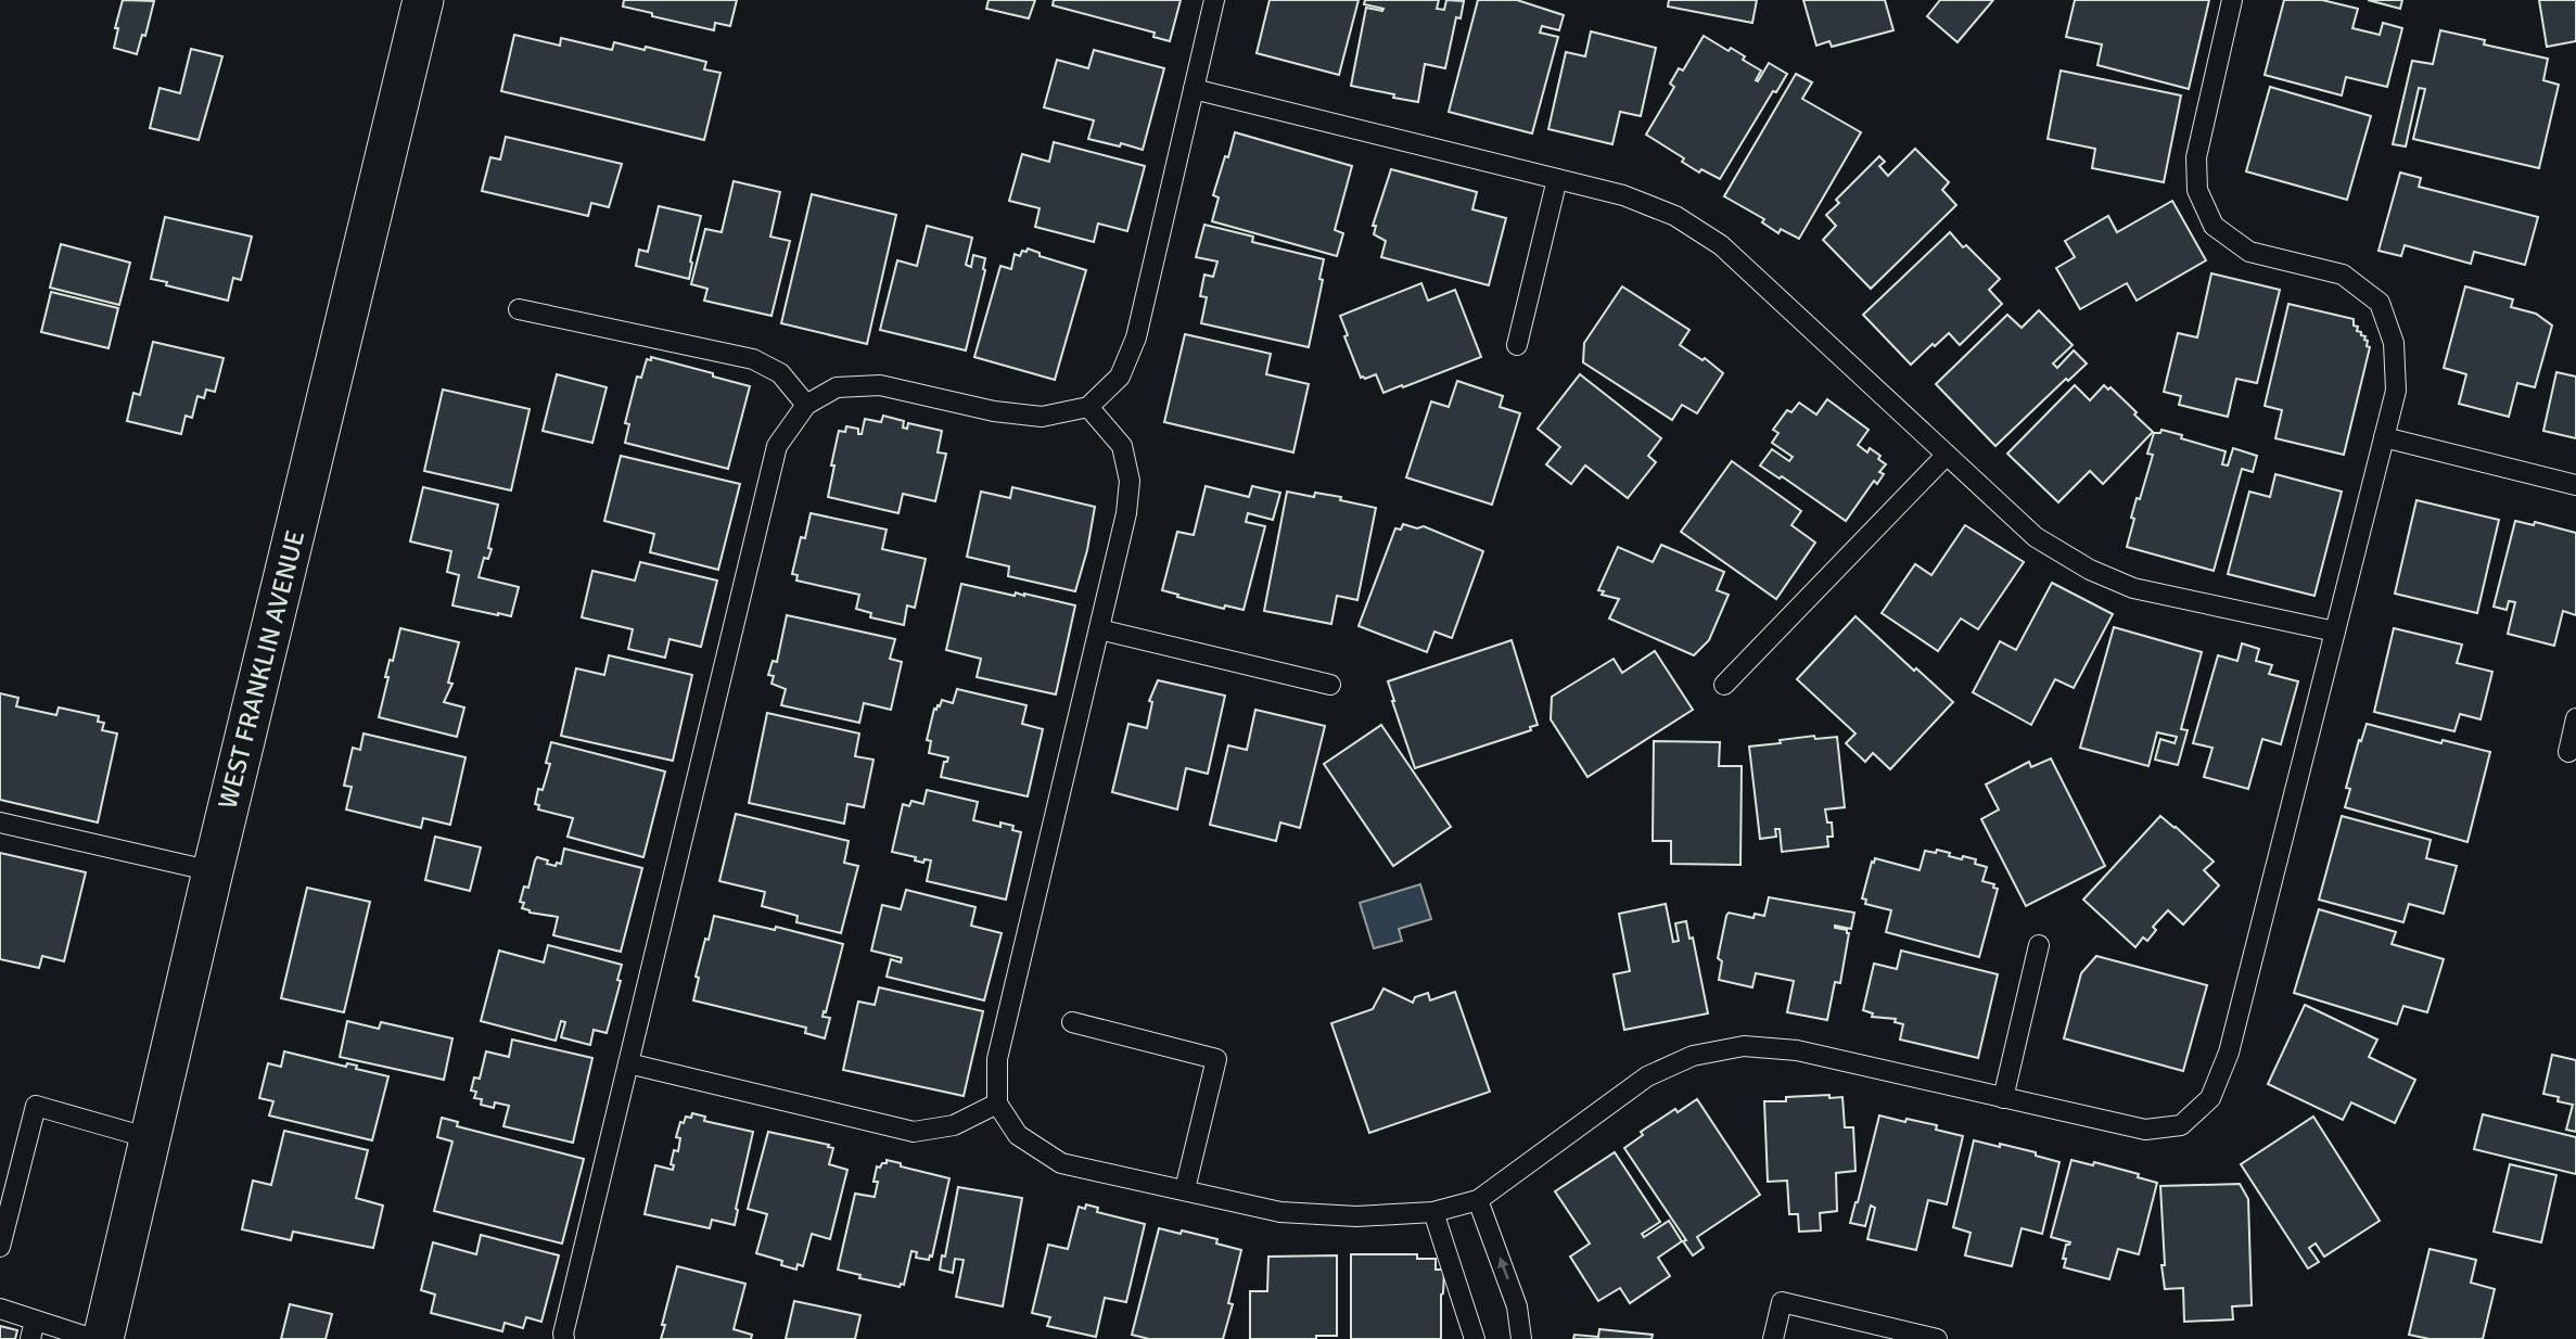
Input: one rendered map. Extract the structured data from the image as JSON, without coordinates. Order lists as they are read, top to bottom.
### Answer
{
  "streets": {
    "street": ["WEST FRANKLIN AVENUE"]
  }
}
